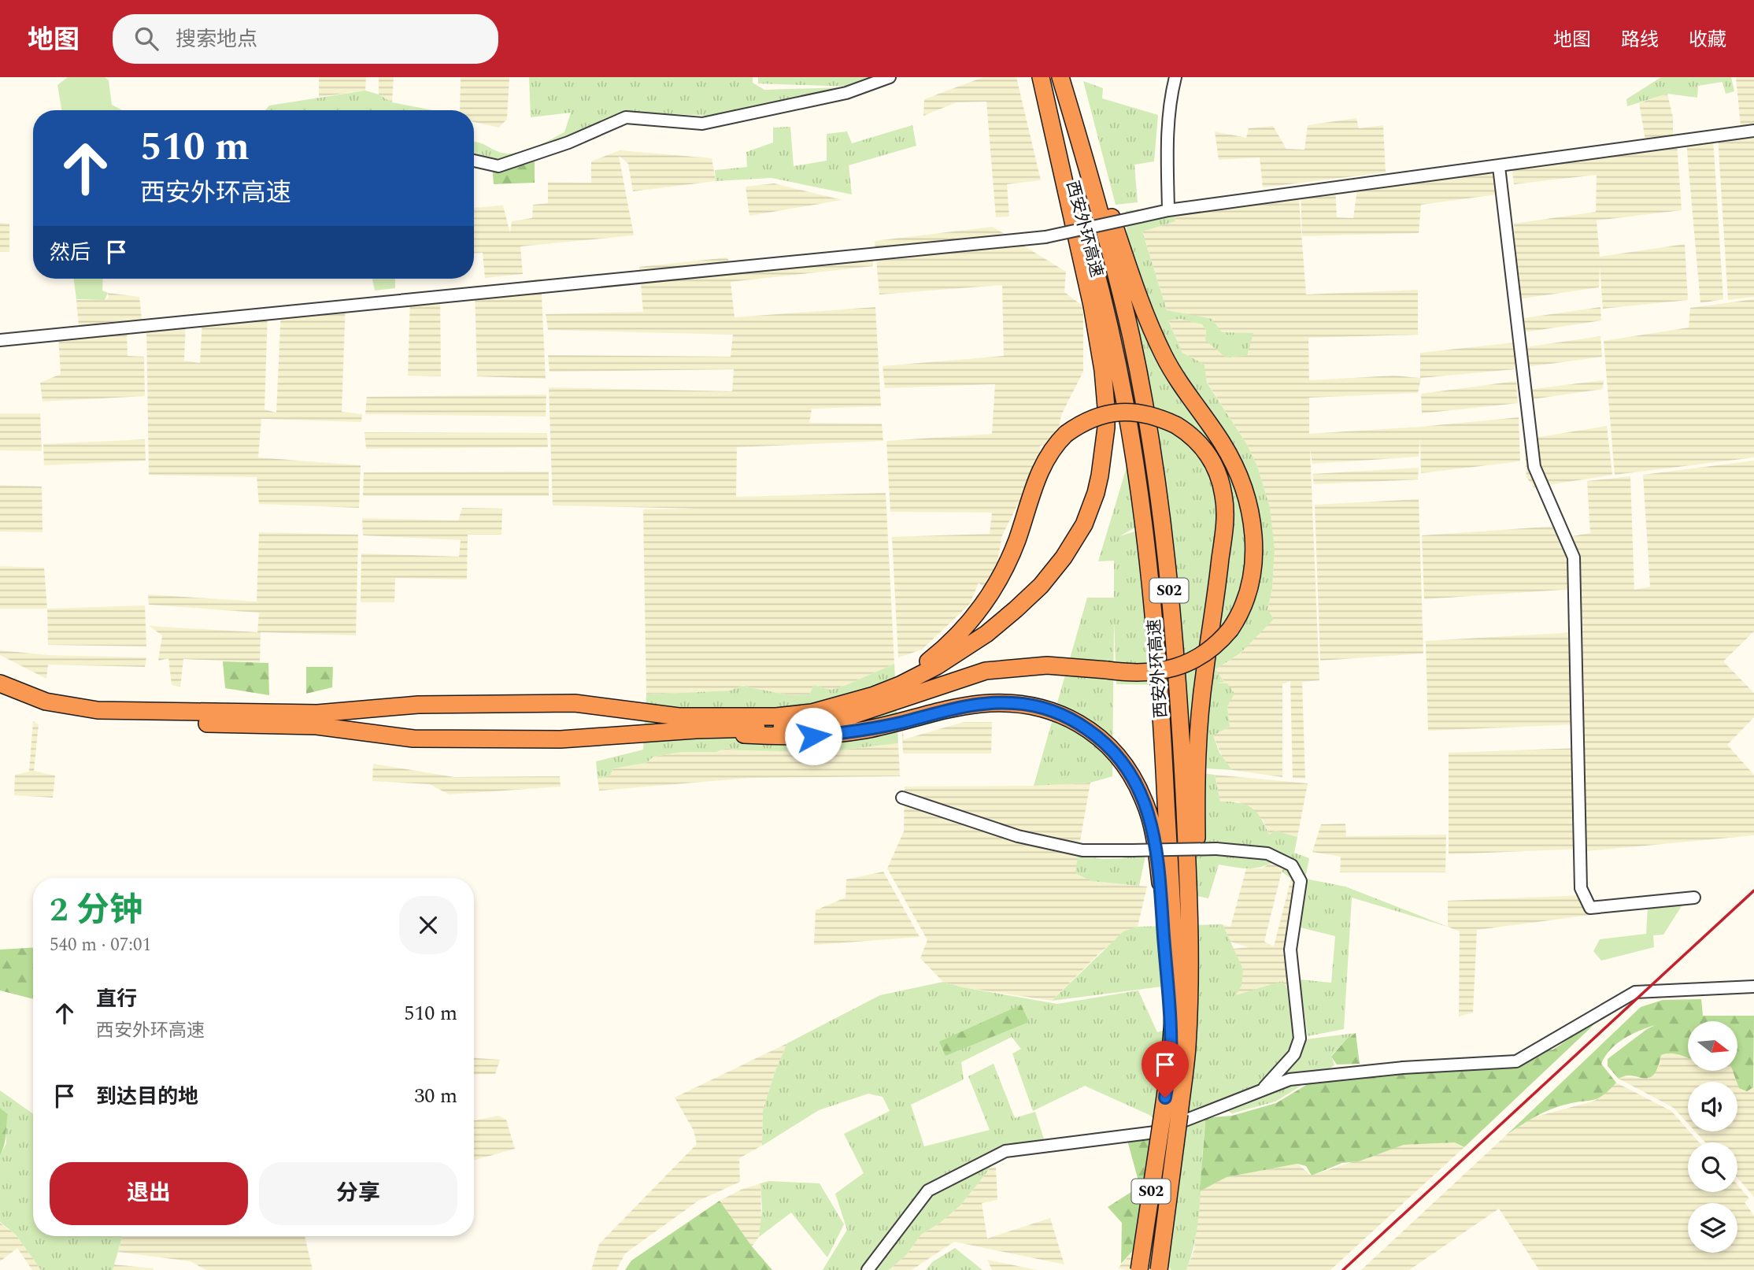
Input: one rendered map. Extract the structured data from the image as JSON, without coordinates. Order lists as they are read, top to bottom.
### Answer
{
  "streets": {
    "highway": ["西安外环高速", "S02"]
  },
  "north": "right",
  "page": {
    "header": "地图",
    "search": "搜索地点",
    "nav": ["地图", "路线", "收藏"],
    "turn": ["510 m", "西安外环高速"],
    "then": "然后",
    "heading": ["2 分钟", "540 m · 07:01"],
    "list": [
      {
        "name": "直行",
        "note": "西安外环高速",
        "value": "510 m"
      },
      {
        "name": "到达目的地",
        "value": "30 m"
      }
    ],
    "buttons": ["退出", "分享"]
  }
}
